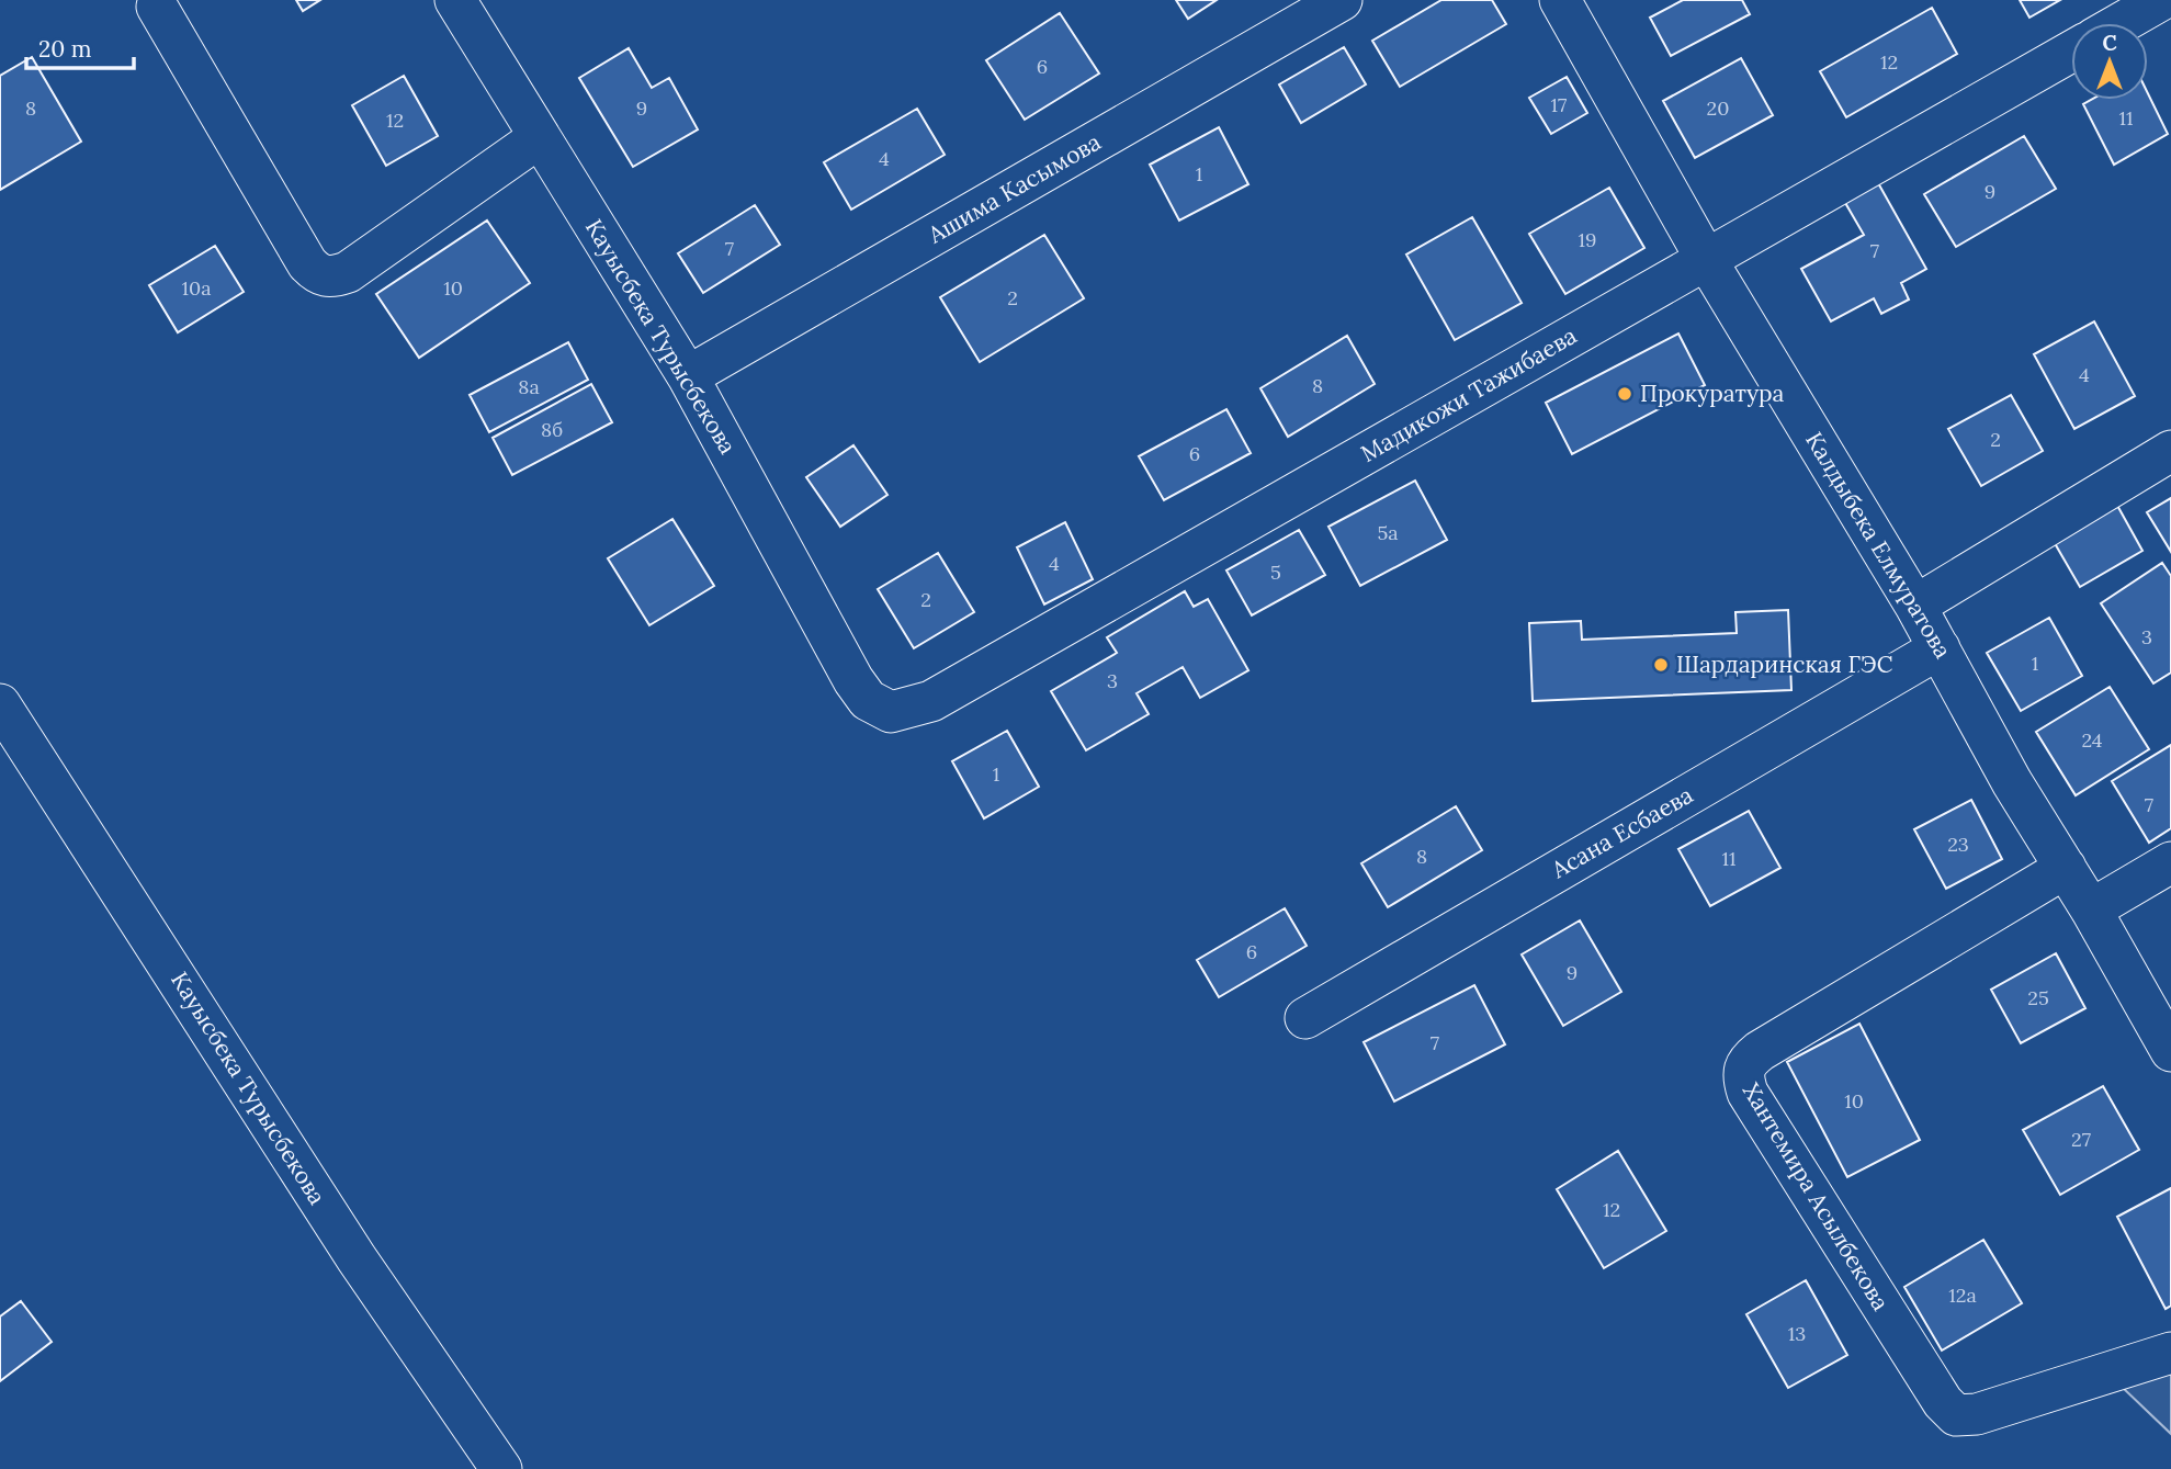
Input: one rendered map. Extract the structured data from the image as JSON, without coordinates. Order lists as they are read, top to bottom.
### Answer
{
  "streets": {
    "street": [
      "Ашима Касымова",
      "Кауысбека Турысбекова",
      "Мадикожи Тажибаева",
      "Калдыбека Елмуратова",
      "Асана Есбаева",
      "Хантемира Асылбекова"
    ]
  },
  "crossings": [
    ["Ашима Касымова", "Кауысбека Турысбекова"],
    ["Кауысбека Турысбекова", "Мадикожи Тажибаева"],
    ["Мадикожи Тажибаева", "Калдыбека Елмуратова"],
    ["Калдыбека Елмуратова", "Асана Есбаева"],
    ["Калдыбека Елмуратова", "Хантемира Асылбекова"]
  ],
  "places": ["Прокуратура", "Шардаринская ГЭС"],
  "house_numbers": [
    "12",
    "6",
    "17",
    "8",
    "9",
    "20",
    "11",
    "12",
    "4",
    "1",
    "9",
    "19",
    "7",
    "7",
    "10а",
    "10",
    "2",
    "4",
    "8",
    "8а",
    "8б",
    "2",
    "6",
    "5а",
    "4",
    "5",
    "2",
    "3",
    "1",
    "3",
    "24",
    "1",
    "7",
    "23",
    "8",
    "11",
    "6",
    "9",
    "25",
    "7",
    "10",
    "27",
    "12",
    "12а",
    "13"
  ],
  "scale_bar": "20 m",
  "north": "top"
}
